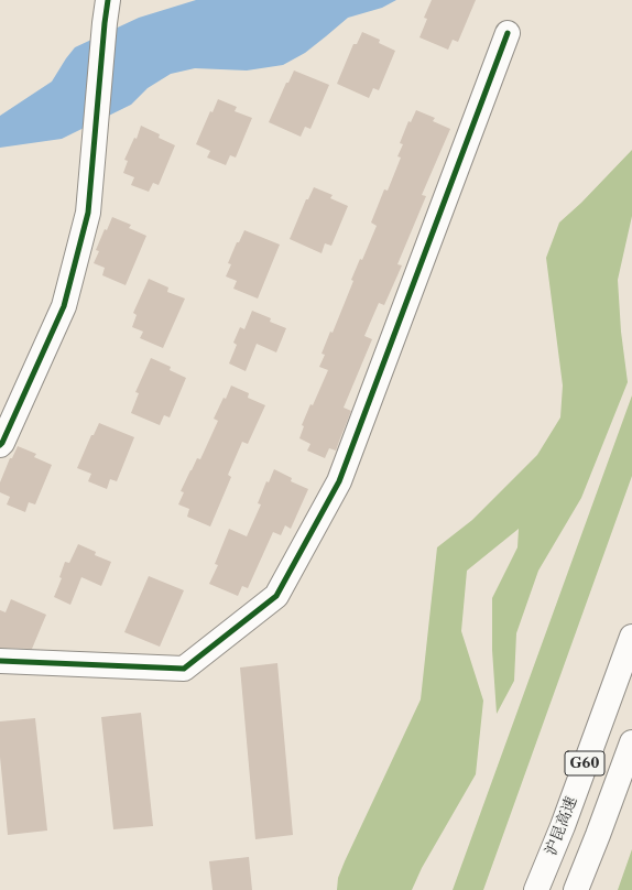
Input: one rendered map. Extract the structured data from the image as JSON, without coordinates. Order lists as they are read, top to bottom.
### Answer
{
  "streets": {
    "main road": ["G60", "沪昆高速"]
  }
}
